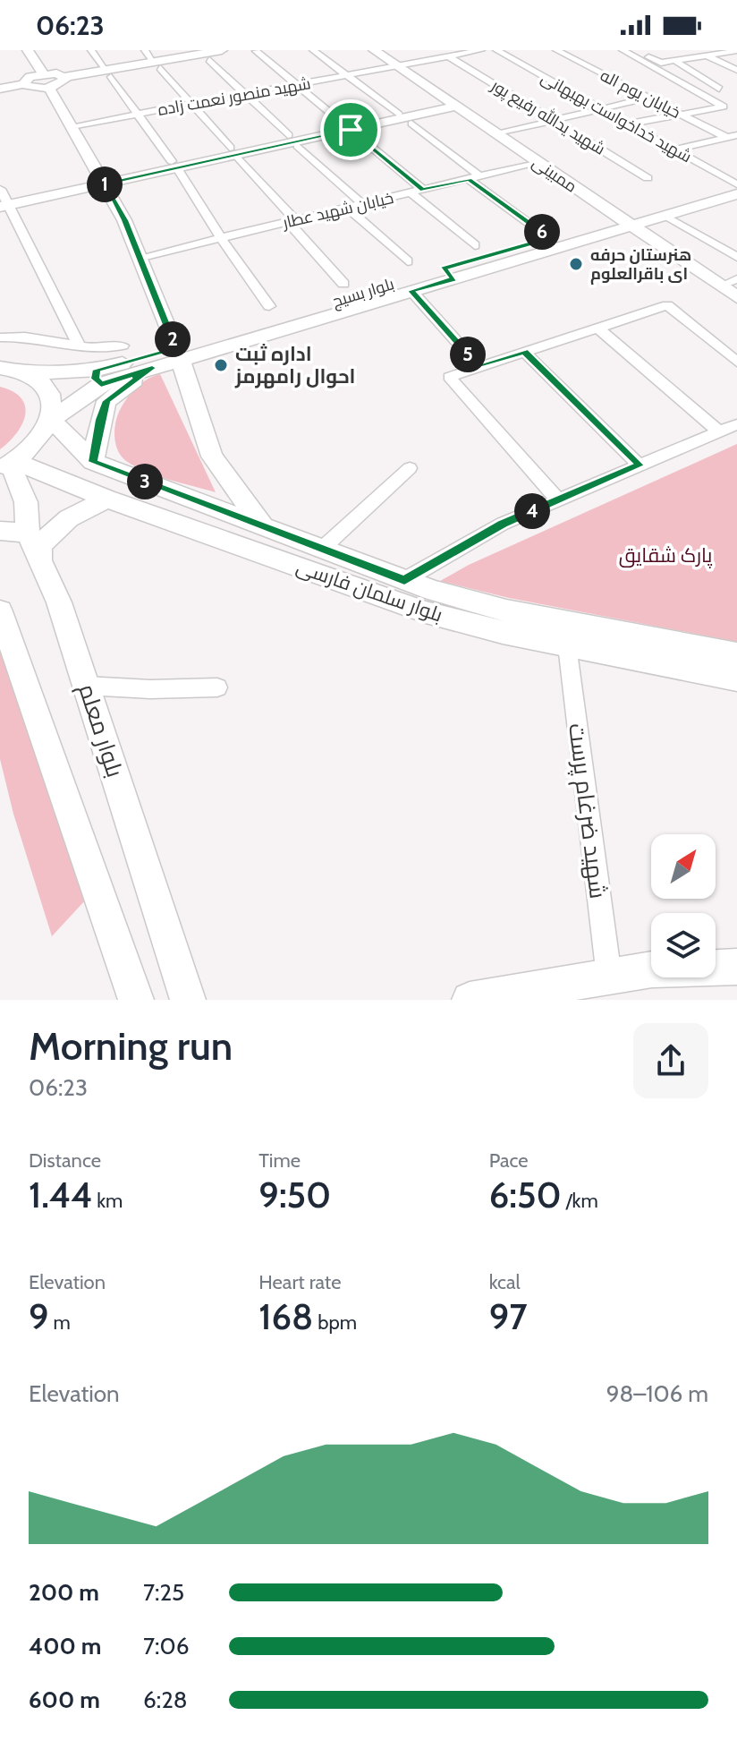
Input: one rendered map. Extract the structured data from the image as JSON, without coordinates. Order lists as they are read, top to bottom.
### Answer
{
  "streets": {
    "main road": [
      "ممبینی",
      "بلوار بسیج",
      "بلوار سلمان فارسی",
      "بلوار معلم"
    ],
    "street": [
      "خیابان یوم اله",
      "شهید منصور نعمت زاده",
      "شهید یدالله رفیع پور",
      "شهید خداخواست بهبهانی",
      "خیابان شهید عطار",
      "شهید ضرغام پرست"
    ]
  },
  "crossings": [
    ["شهید منصور نعمت زاده", "شهید یدالله رفیع پور"],
    ["شهید منصور نعمت زاده", "ممبینی"],
    ["شهید خداخواست بهبهانی", "بلوار بسیج"],
    ["ممبینی", "خیابان شهید عطار"],
    ["ممبینی", "بلوار بسیج"],
    ["بلوار بسیج", "بلوار سلمان فارسی"],
    ["بلوار بسیج", "بلوار معلم"],
    ["بلوار سلمان فارسی", "بلوار معلم"],
    ["بلوار سلمان فارسی", "شهید ضرغام پرست"]
  ],
  "parks": ["پارک شقایق"],
  "places": ["هنرستان حرفه ای باقرالعلوم", "اداره ثبت احوال رامهرمز"],
  "north": "top right",
  "page": {
    "status": "06:23",
    "pins": [
      "1",
      "6",
      "2",
      "5",
      "3",
      "4"
    ],
    "heading": ["Morning run", "06:23"],
    "stats": [
      ["Distance", "1.44 km"],
      ["Time", "9:50"],
      ["Pace", "6:50 /km"],
      ["Elevation", "9 m"],
      ["Heart rate", "168 bpm"],
      ["kcal", "97"]
    ],
    "chart": ["Elevation", "98–106 m"],
    "list": [
      {
        "name": "200 m",
        "note": "7:25"
      },
      {
        "name": "400 m",
        "note": "7:06"
      },
      {
        "name": "600 m",
        "note": "6:28"
      }
    ]
  }
}
